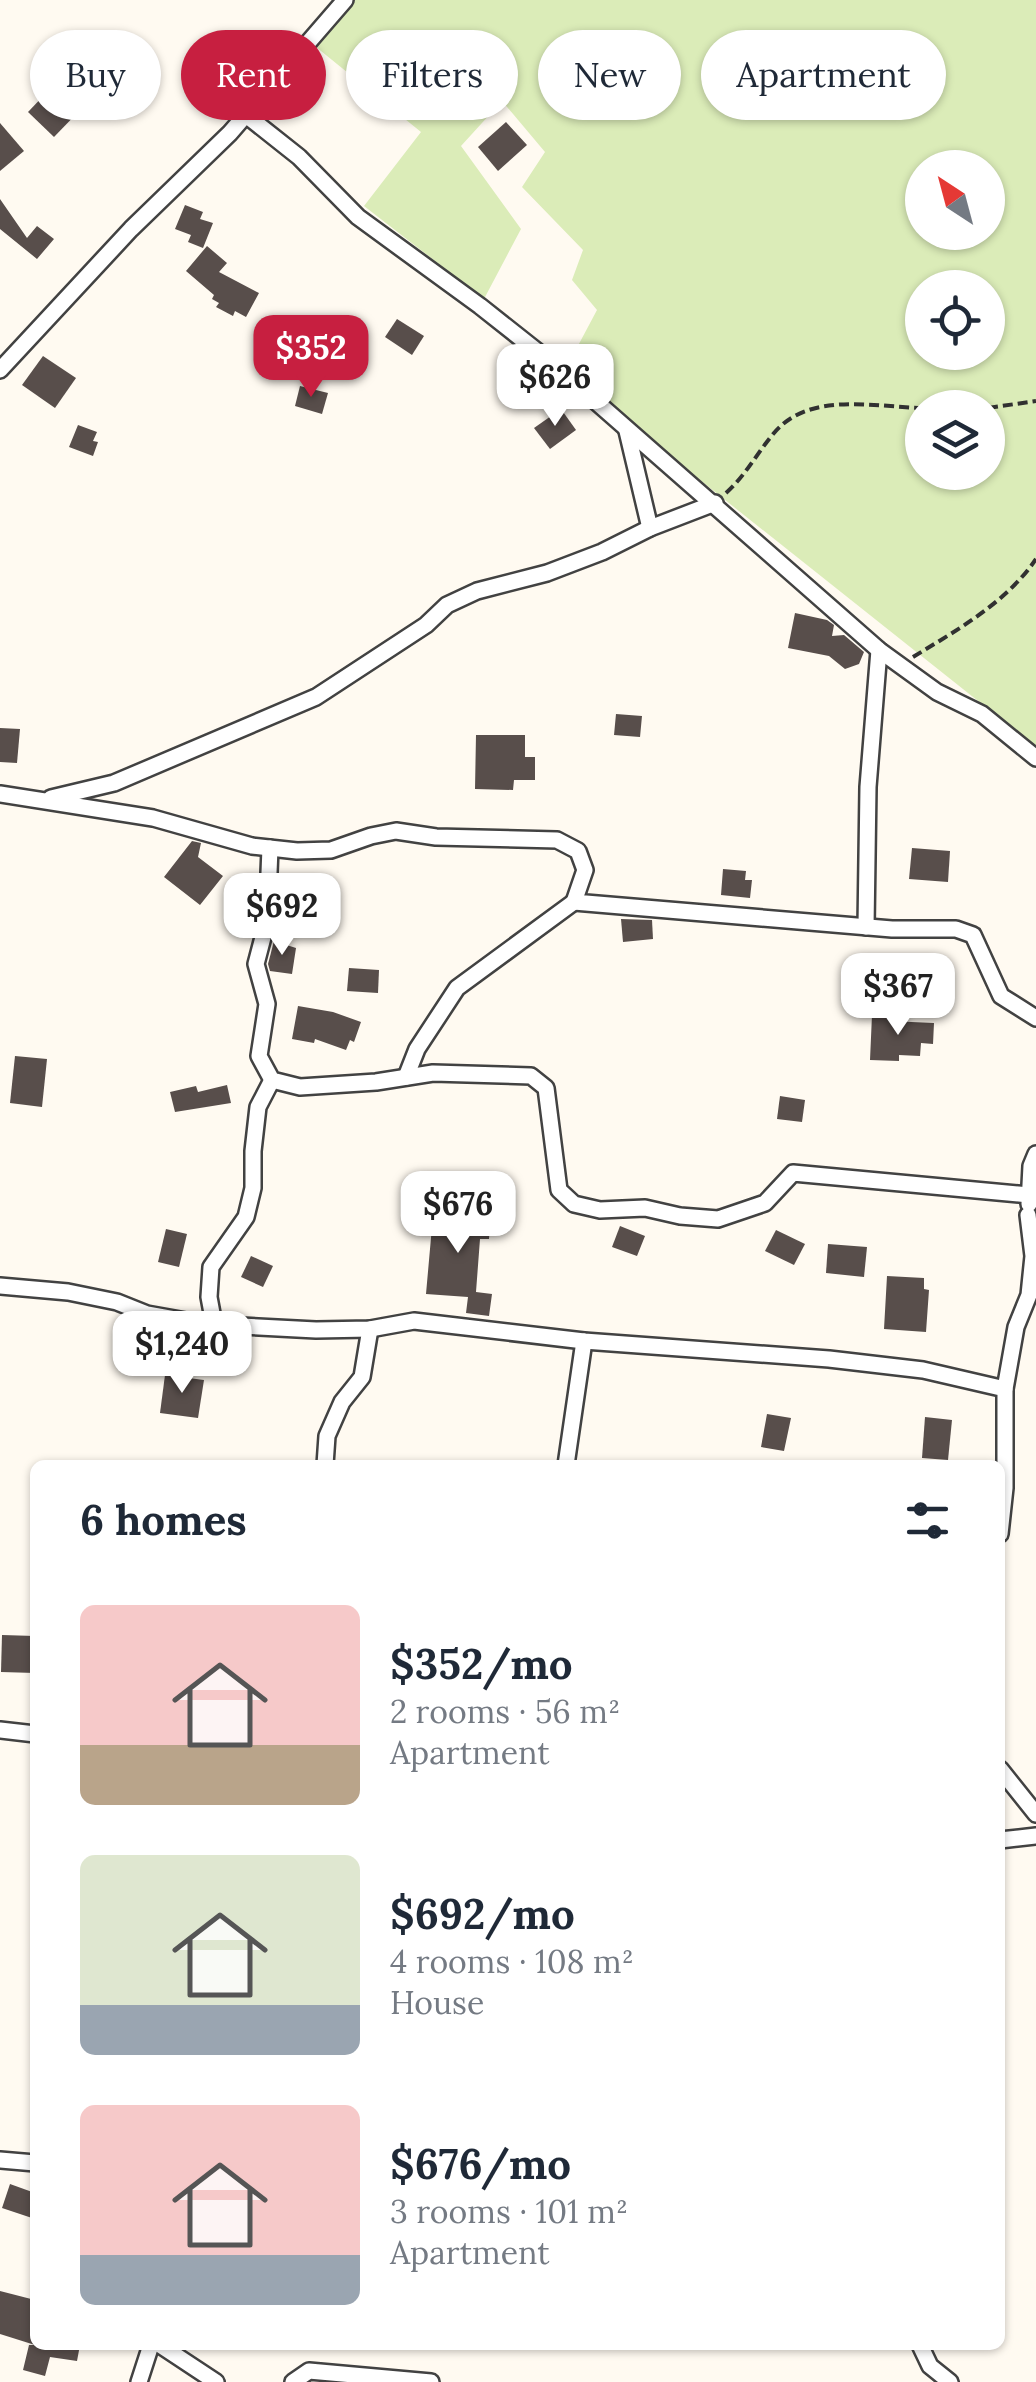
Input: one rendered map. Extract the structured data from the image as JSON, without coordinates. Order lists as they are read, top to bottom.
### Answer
{
  "north": "top left",
  "page": {
    "chip": [
      "Buy",
      "Rent",
      "Filters",
      "New",
      "Apartment"
    ],
    "price": [
      "$352",
      "$626",
      "$692",
      "$367",
      "$676",
      "$1,240"
    ],
    "heading": "6 homes",
    "list": [
      {
        "name": "$352/mo",
        "note": "2 rooms · 56 m² · Apartment"
      },
      {
        "name": "$692/mo",
        "note": "4 rooms · 108 m² · House"
      },
      {
        "name": "$676/mo",
        "note": "3 rooms · 101 m² · Apartment"
      }
    ]
  }
}
